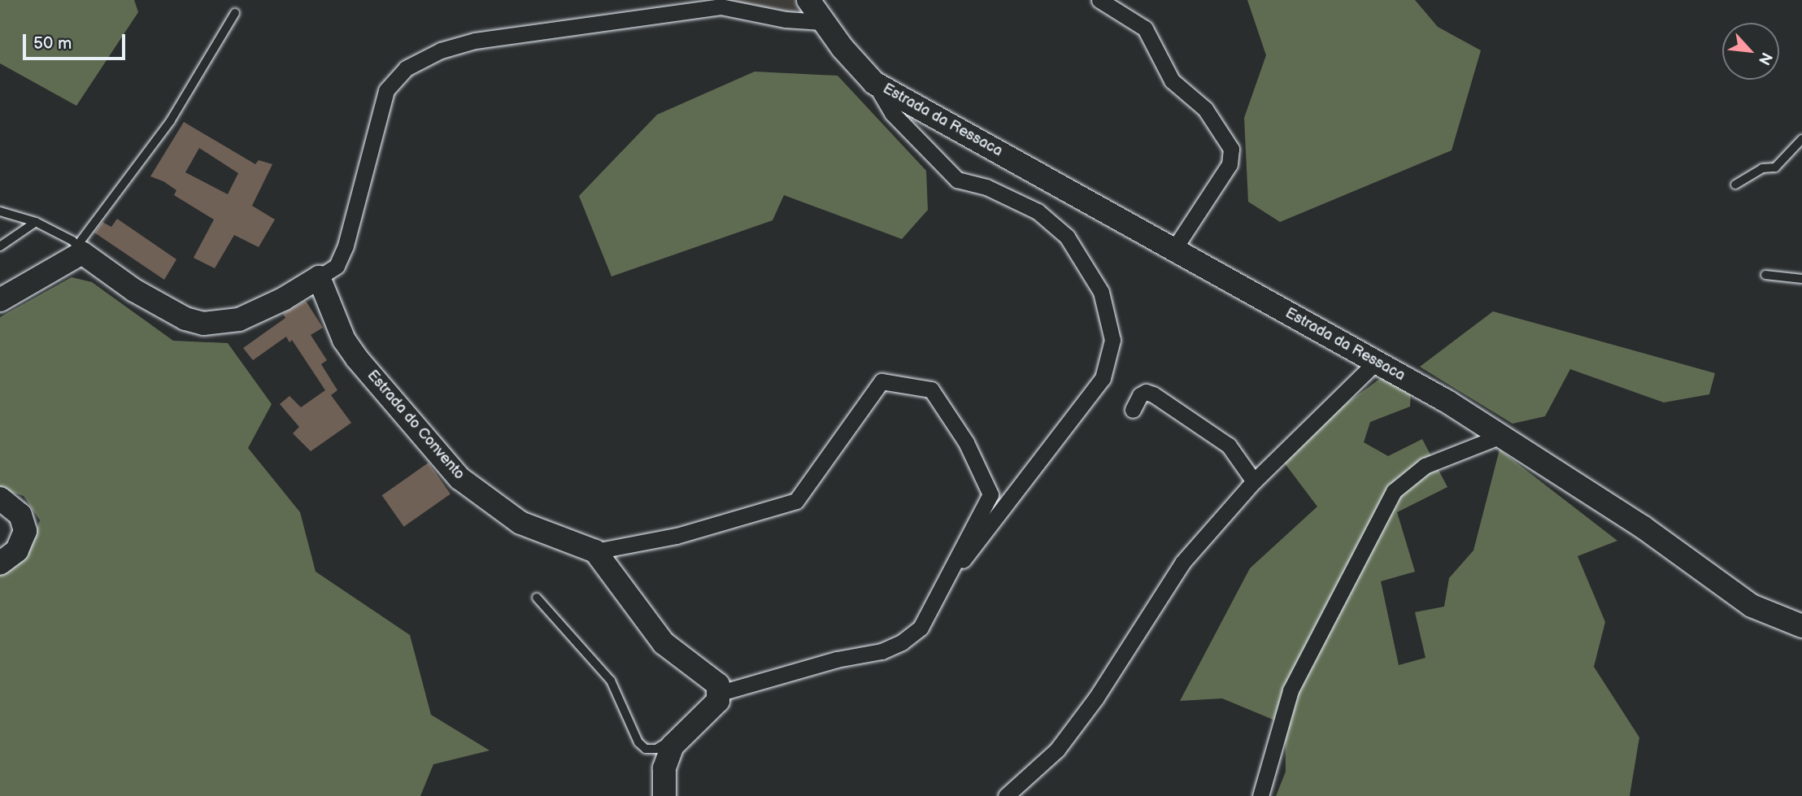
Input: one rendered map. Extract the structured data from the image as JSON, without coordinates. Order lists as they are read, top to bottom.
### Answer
{
  "streets": {
    "street": ["Estrada da Ressaca", "Estrada do Convento"]
  },
  "scale_bar": "50 m",
  "north": "bottom right"
}
